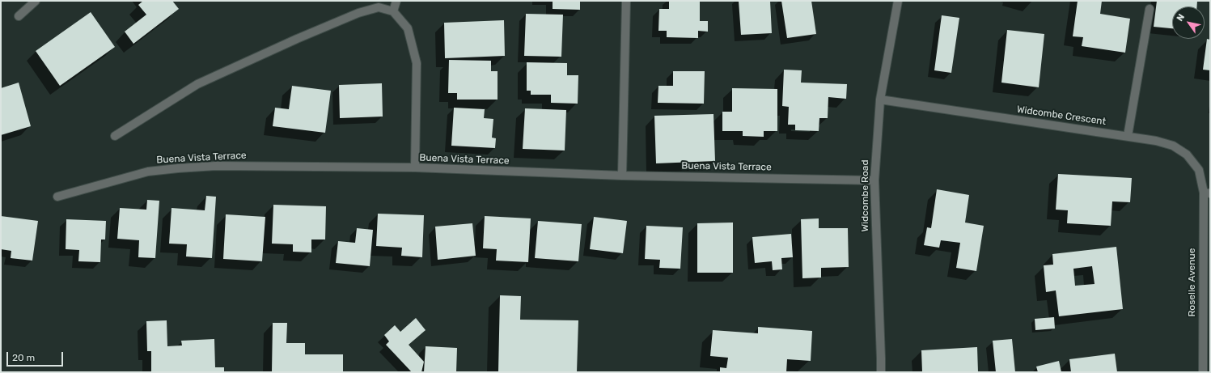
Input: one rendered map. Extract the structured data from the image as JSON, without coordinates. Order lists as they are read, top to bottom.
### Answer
{
  "streets": {
    "street": [
      "Widcombe Crescent",
      "Buena Vista Terrace",
      "Widcombe Road",
      "Roselle Avenue"
    ]
  },
  "crossings": [
    ["Widcombe Crescent", "Widcombe Road"],
    ["Widcombe Crescent", "Roselle Avenue"],
    ["Buena Vista Terrace", "Widcombe Road"]
  ],
  "scale_bar": "20 m",
  "north": "top left"
}
